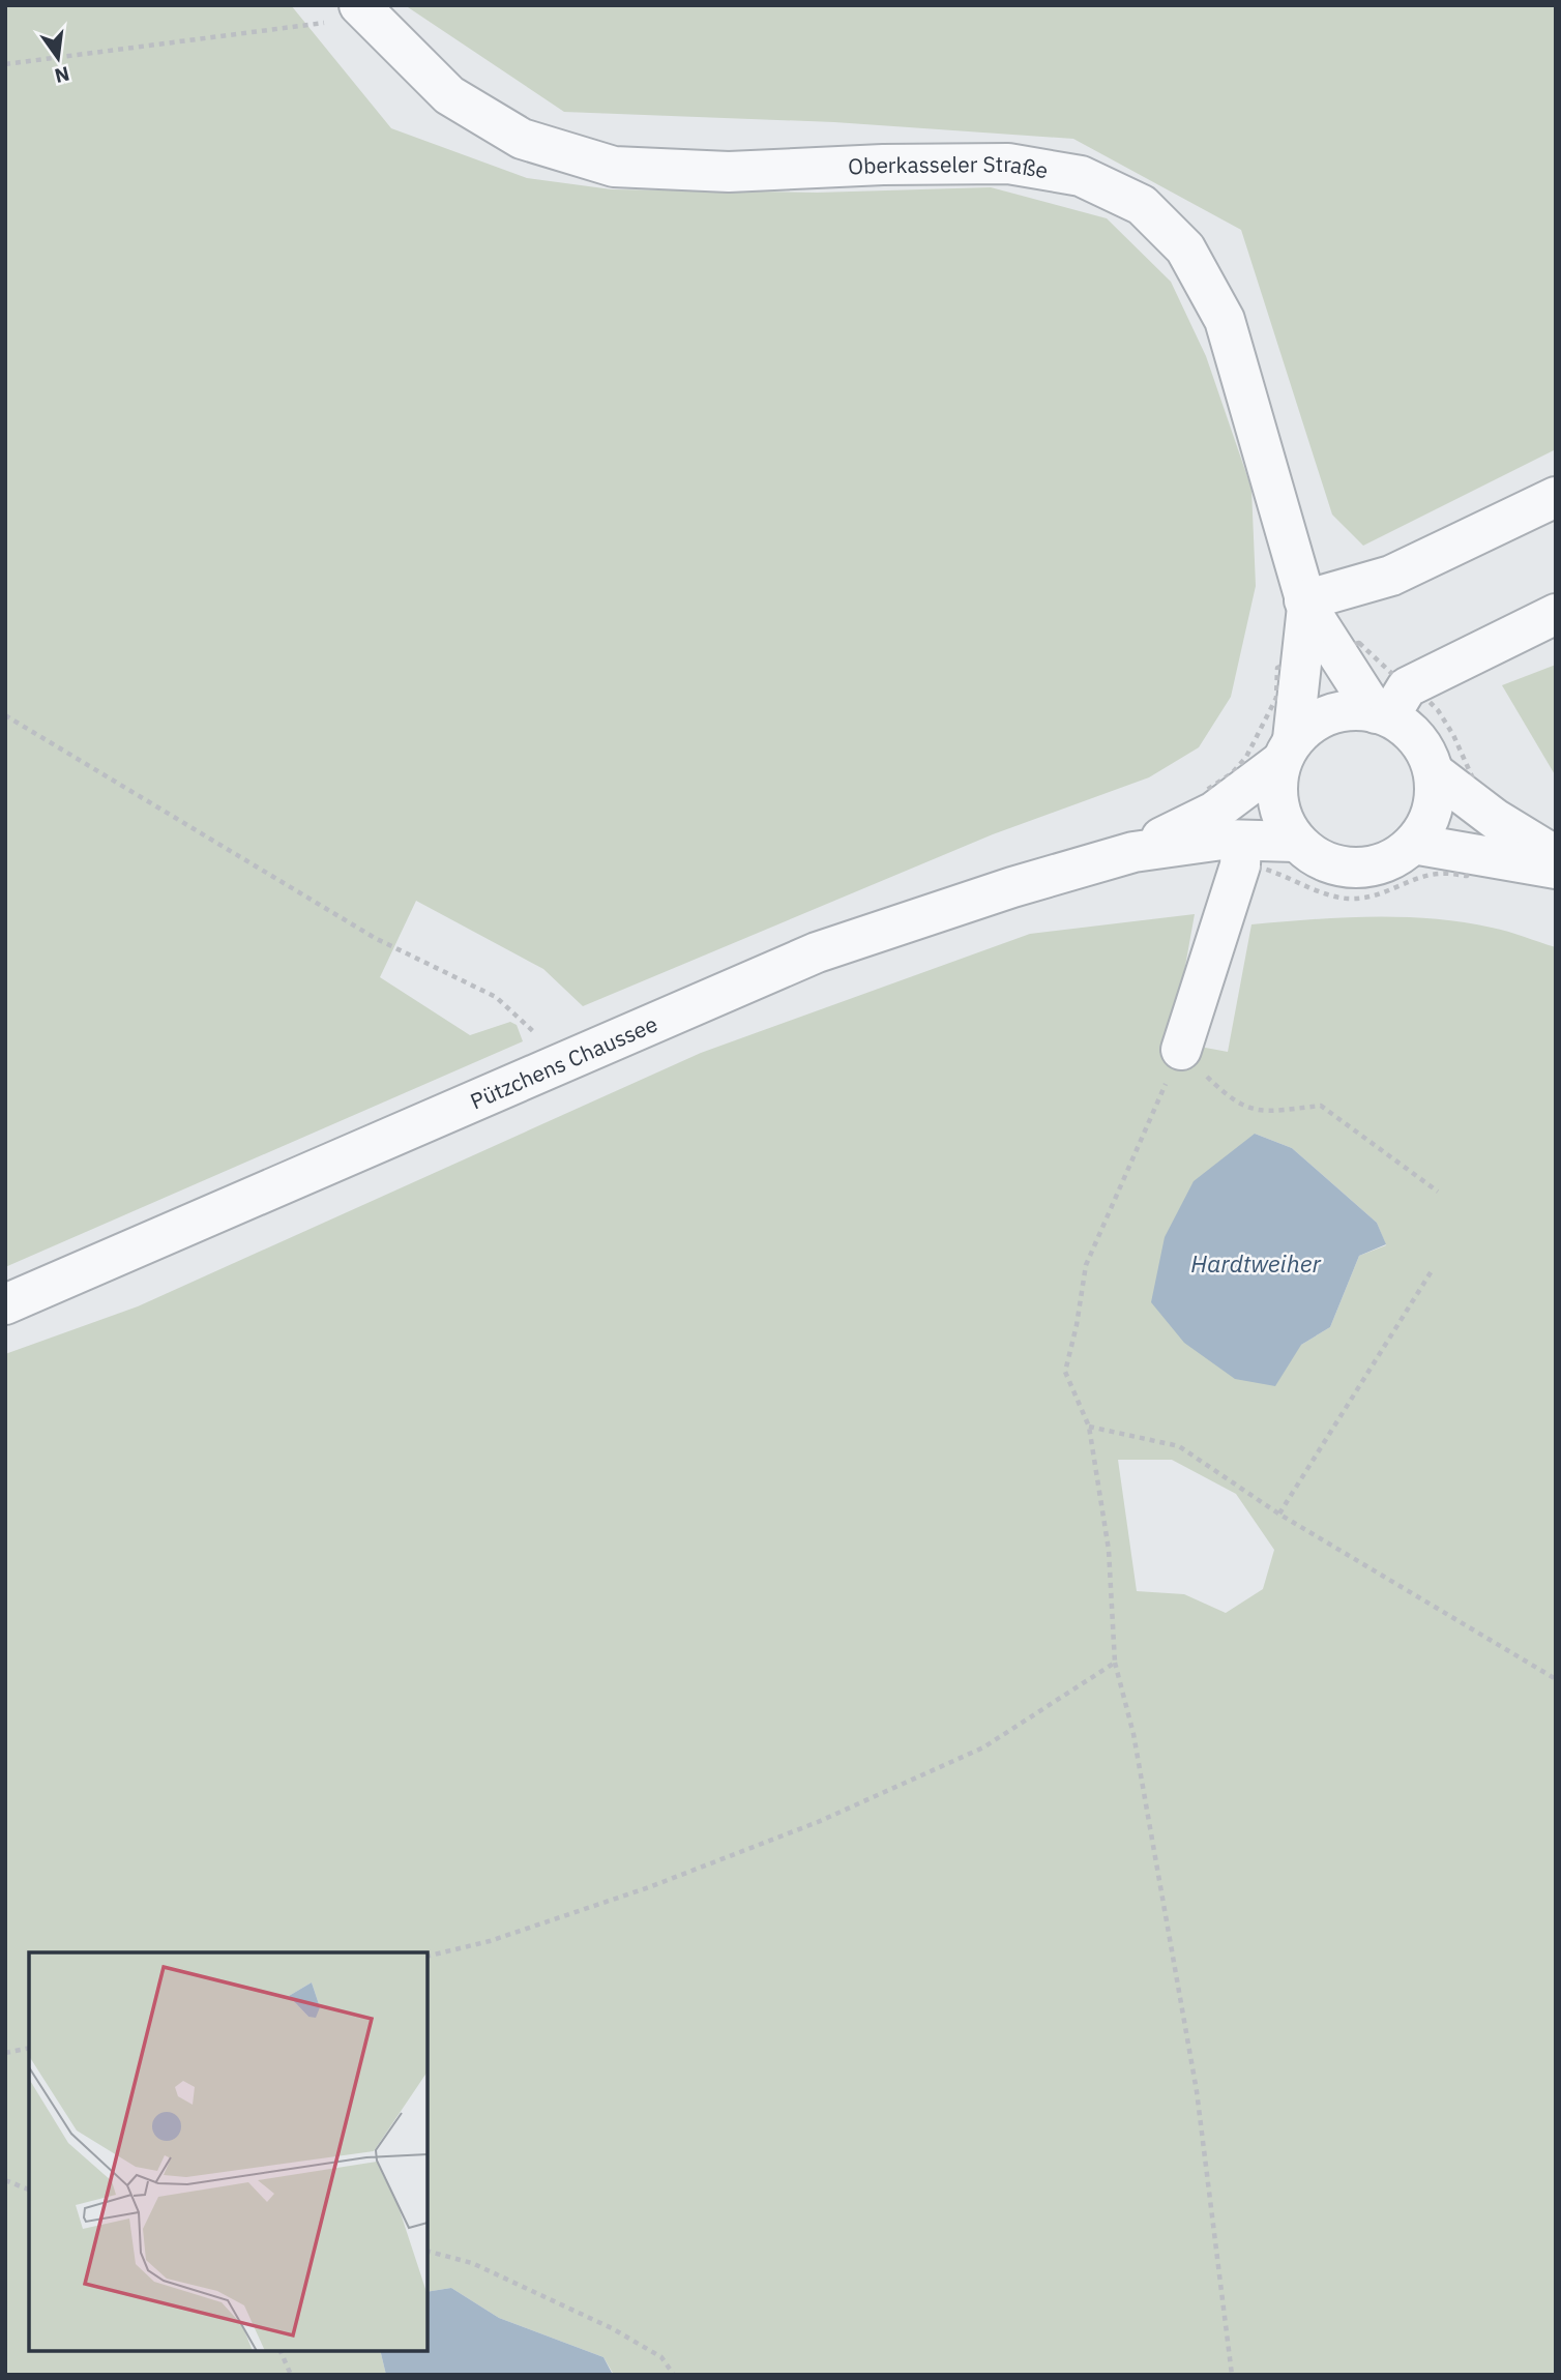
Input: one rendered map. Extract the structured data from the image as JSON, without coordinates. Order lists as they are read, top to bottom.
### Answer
{
  "streets": {
    "street": ["Oberkasseler Straße", "Pützchens Chaussee"]
  },
  "crossings": [
    ["Oberkasseler Straße", "Pützchens Chaussee"]
  ],
  "water": ["Hardtweiher"],
  "north": "bottom"
}
